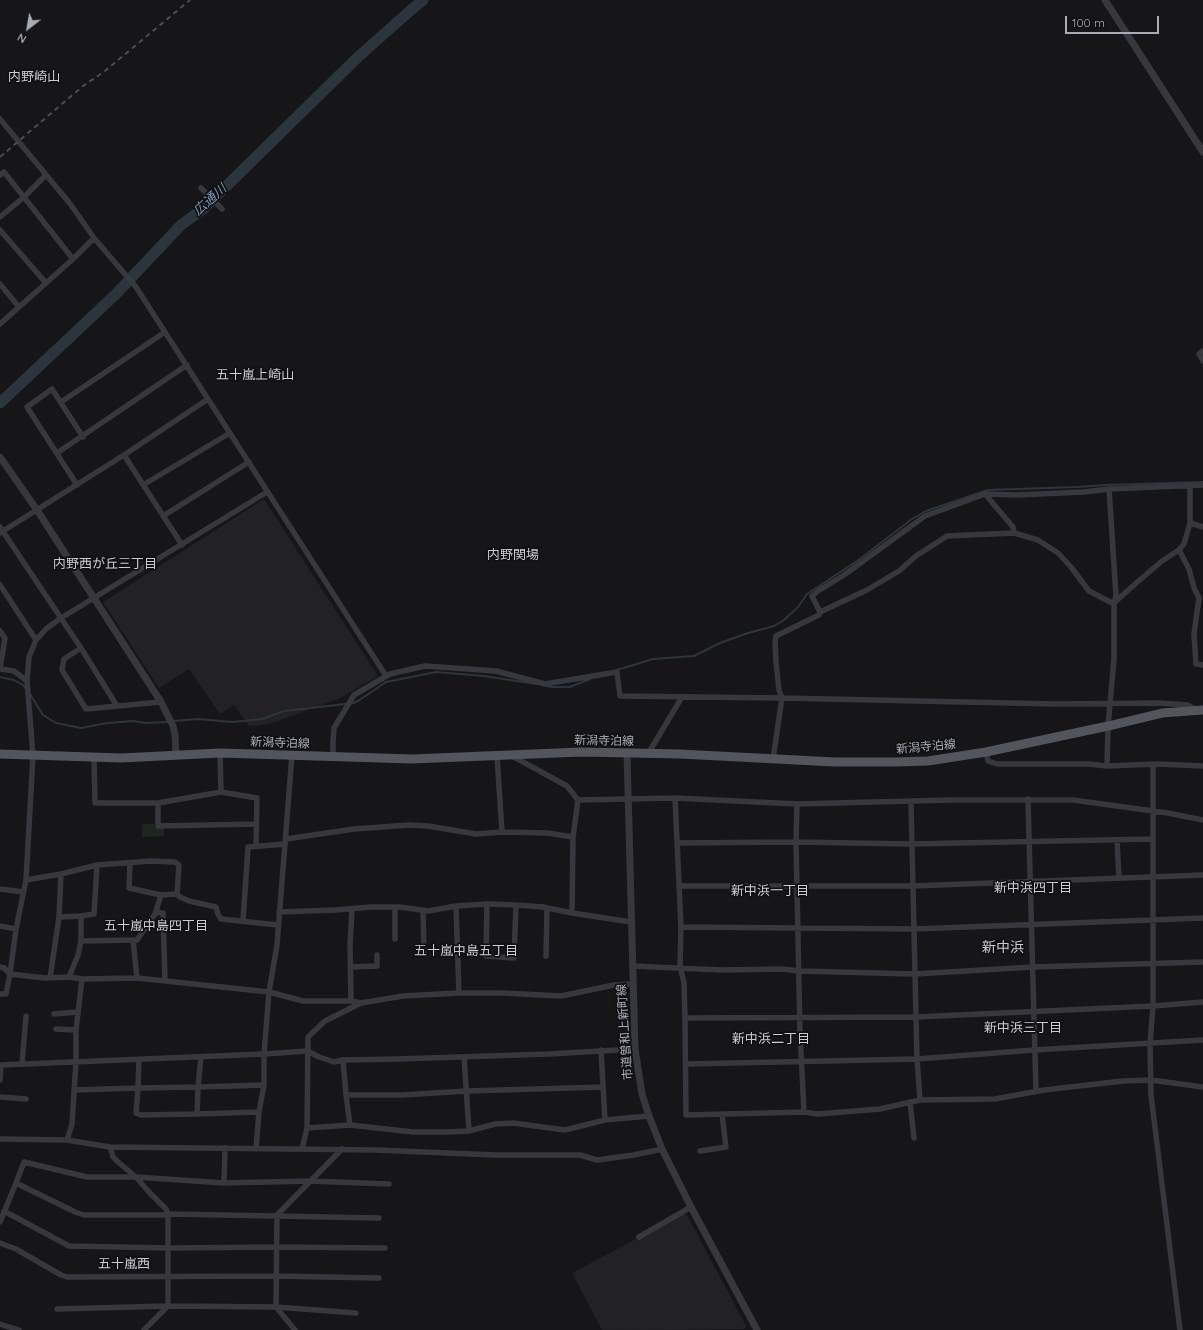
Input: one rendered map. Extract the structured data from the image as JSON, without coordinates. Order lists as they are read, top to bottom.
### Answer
{
  "streets": {
    "main road": ["新潟寺泊線"],
    "street": ["市道曽和上新町線"]
  },
  "crossings": [
    ["新潟寺泊線", "市道曽和上新町線"]
  ],
  "districts": [
    "内野崎山",
    "五十嵐上崎山",
    "内野関場",
    "内野西が丘三丁目",
    "新中浜四丁目",
    "新中浜一丁目",
    "五十嵐中島四丁目",
    "新中浜",
    "五十嵐中島五丁目",
    "新中浜三丁目",
    "新中浜二丁目",
    "五十嵐西"
  ],
  "water": ["広通川"],
  "scale_bar": "100 m",
  "north": "bottom left"
}
